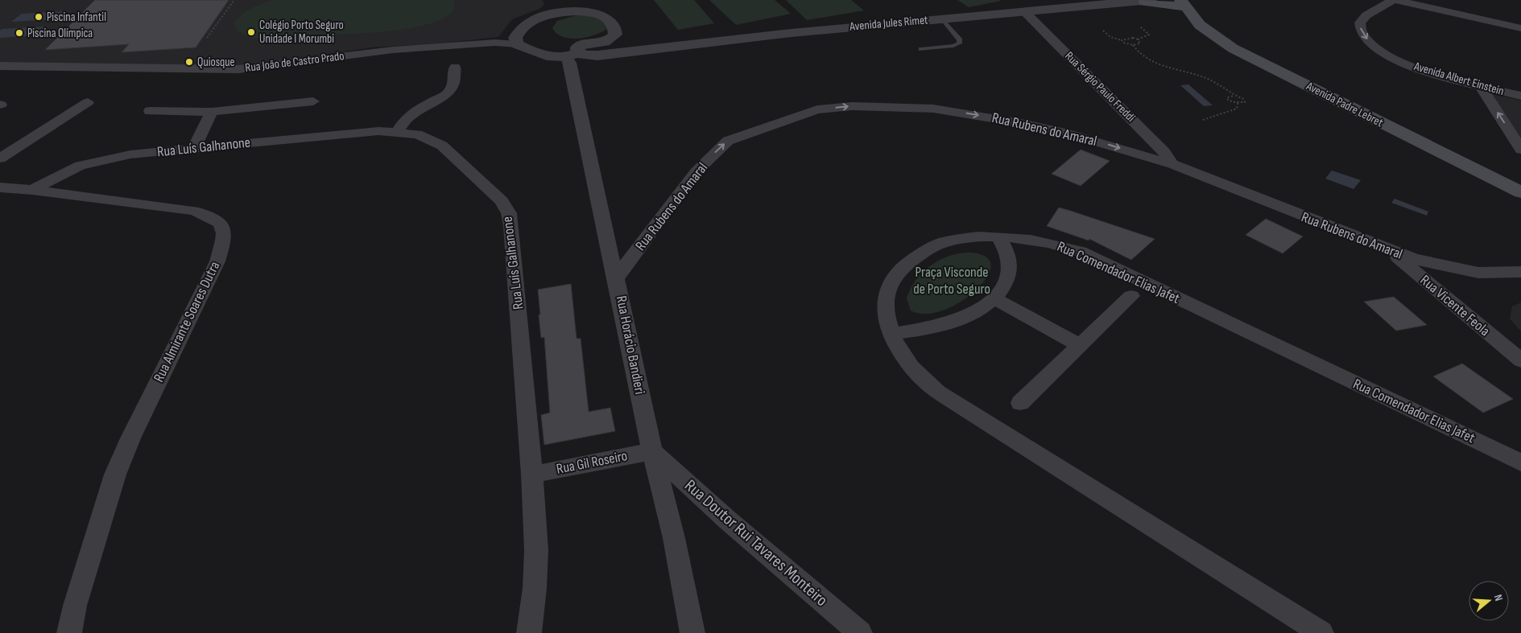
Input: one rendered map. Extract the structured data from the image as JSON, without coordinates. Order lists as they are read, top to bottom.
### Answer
{
  "streets": {
    "main road": ["Avenida Padre Lebret"],
    "street": [
      "Avenida Jules Rimet",
      "Rua João de Castro Prado",
      "Avenida Albert Einstein",
      "Rua Sérgio Paulo Freddi",
      "Rua Rubens do Amaral",
      "Rua Luís Galhanone",
      "Rua Comendador Elias Jafet",
      "Rua Vicente Feola",
      "Rua Almirante Soares Dutra",
      "Rua Horácio Bandieri",
      "Rua Gil Roseiro",
      "Rua Doutor Rui Tavares Monteiro"
    ]
  },
  "crossings": [
    ["Avenida Jules Rimet", "Rua João de Castro Prado"],
    ["Avenida Jules Rimet", "Rua Sérgio Paulo Freddi"],
    ["Avenida Jules Rimet", "Rua Horácio Bandieri"],
    ["Rua Sérgio Paulo Freddi", "Rua Rubens do Amaral"],
    ["Rua Rubens do Amaral", "Rua Vicente Feola"],
    ["Rua Rubens do Amaral", "Rua Horácio Bandieri"],
    ["Rua Luís Galhanone", "Rua Almirante Soares Dutra"],
    ["Rua Luís Galhanone", "Rua Gil Roseiro"],
    ["Rua Horácio Bandieri", "Rua Gil Roseiro"],
    ["Rua Horácio Bandieri", "Rua Doutor Rui Tavares Monteiro"],
    ["Rua Gil Roseiro", "Rua Doutor Rui Tavares Monteiro"]
  ],
  "one_way": ["Rua Rubens do Amaral"],
  "parks": ["Praça Visconde de Porto Seguro"],
  "places": [
    "Piscina Infantil",
    "Colégio Porto Seguro Unidade I Morumbi",
    "Piscina Olímpica",
    "Quiosque"
  ],
  "north": "right"
}
